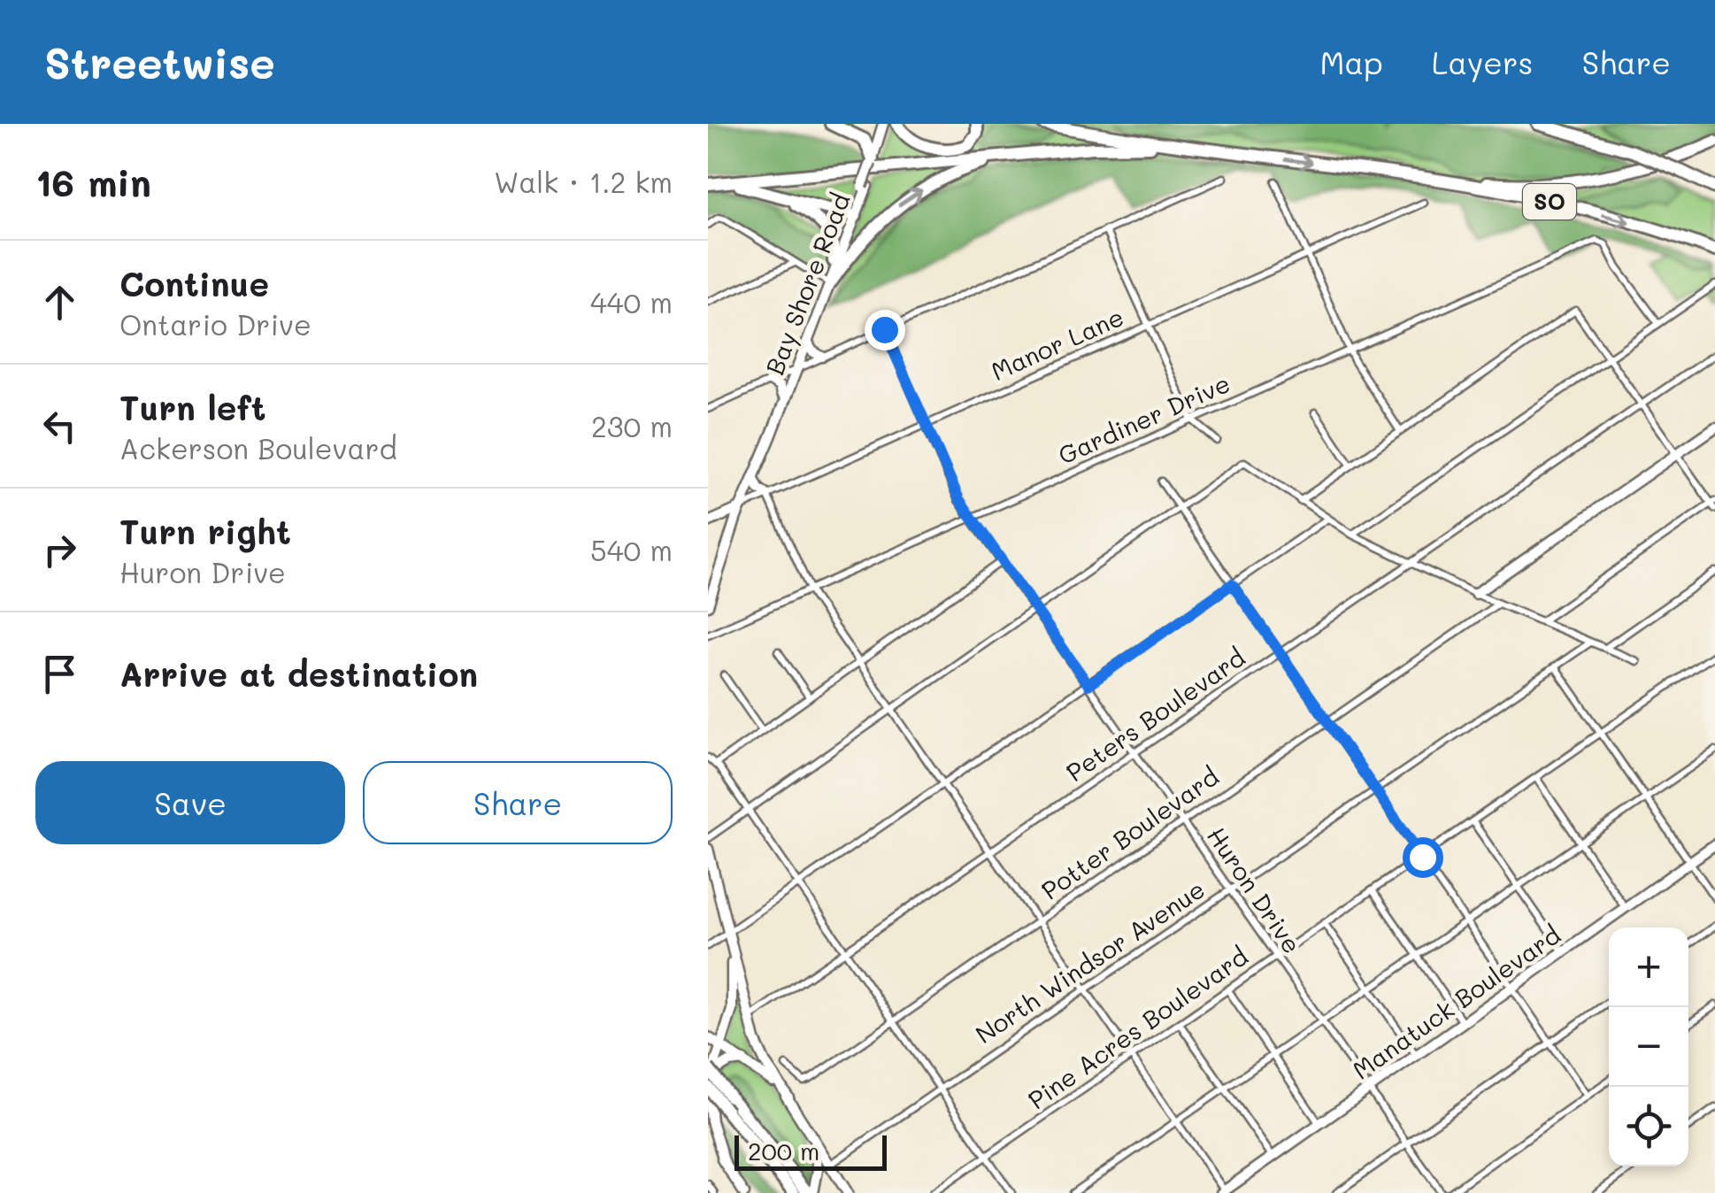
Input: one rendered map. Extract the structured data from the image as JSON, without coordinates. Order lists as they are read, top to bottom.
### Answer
{
  "streets": {
    "highway": ["SO"],
    "main road": ["Bay Shore Road", "Manor Lane", "Manatuck Boulevard"],
    "street": [
      "Gardiner Drive",
      "Peters Boulevard",
      "Potter Boulevard",
      "Huron Drive",
      "North Windsor Avenue",
      "Pine Acres Boulevard"
    ]
  },
  "crossings": [
    ["Bay Shore Road", "Manor Lane"],
    ["Manor Lane", "Huron Drive"],
    ["Gardiner Drive", "Huron Drive"],
    ["Peters Boulevard", "Huron Drive"],
    ["Potter Boulevard", "Huron Drive"],
    ["Huron Drive", "North Windsor Avenue"],
    ["Huron Drive", "Manatuck Boulevard"],
    ["Huron Drive", "Pine Acres Boulevard"]
  ],
  "scale_bar": "200 m",
  "page": {
    "header": "Streetwise",
    "nav": ["Map", "Layers", "Share"],
    "heading": ["16 min", "Walk · 1.2 km"],
    "list": [
      ["Continue", "Ontario Drive", "440 m"],
      ["Turn left", "Ackerson Boulevard", "230 m"],
      ["Turn right", "Huron Drive", "540 m"],
      "Arrive at destination"
    ],
    "buttons": ["Save", "Share"],
    "map_buttons": ["+", "−"],
    "scale": "200 m"
  }
}
